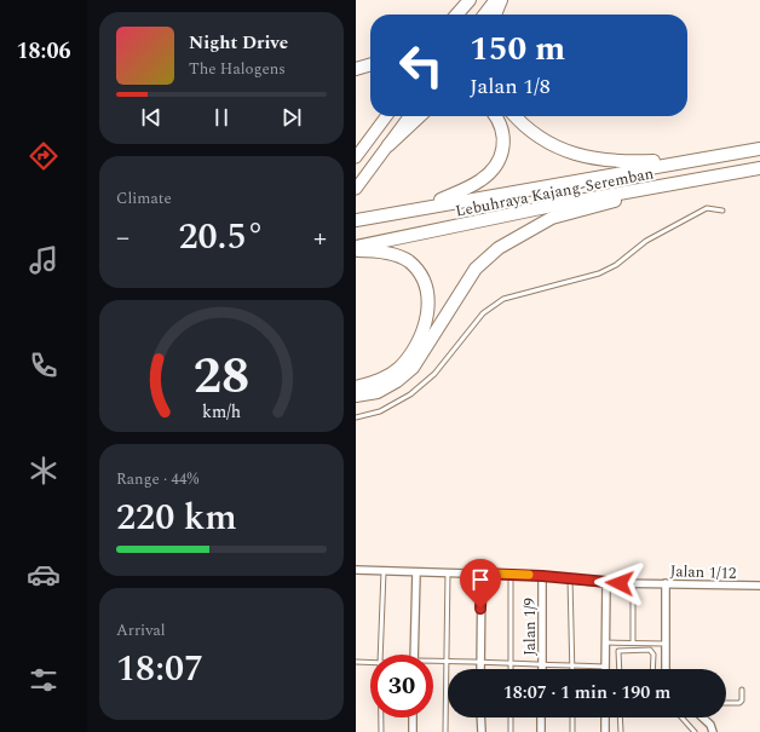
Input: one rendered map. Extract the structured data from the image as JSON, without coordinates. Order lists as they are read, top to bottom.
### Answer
{
  "streets": {
    "highway": ["Lebuhraya Kajang-Seremban"],
    "street": ["Jalan 1/12", "Jalan 1/9"]
  },
  "crossings": [
    ["Jalan 1/12", "Jalan 1/9"]
  ],
  "page": {
    "tabs": "18:06",
    "turn": ["150 m", "Jalan 1/8"],
    "song": ["Night Drive", "The Halogens"],
    "tile": [
      "Climate",
      ["Range · 44%", "220 km"],
      ["Arrival", "18:07"]
    ],
    "heat": ["−", "20.5°", "+"],
    "limit": "30",
    "trip": "18:07 · 1 min · 190 m",
    "gauge": ["28", "km/h"]
  }
}
